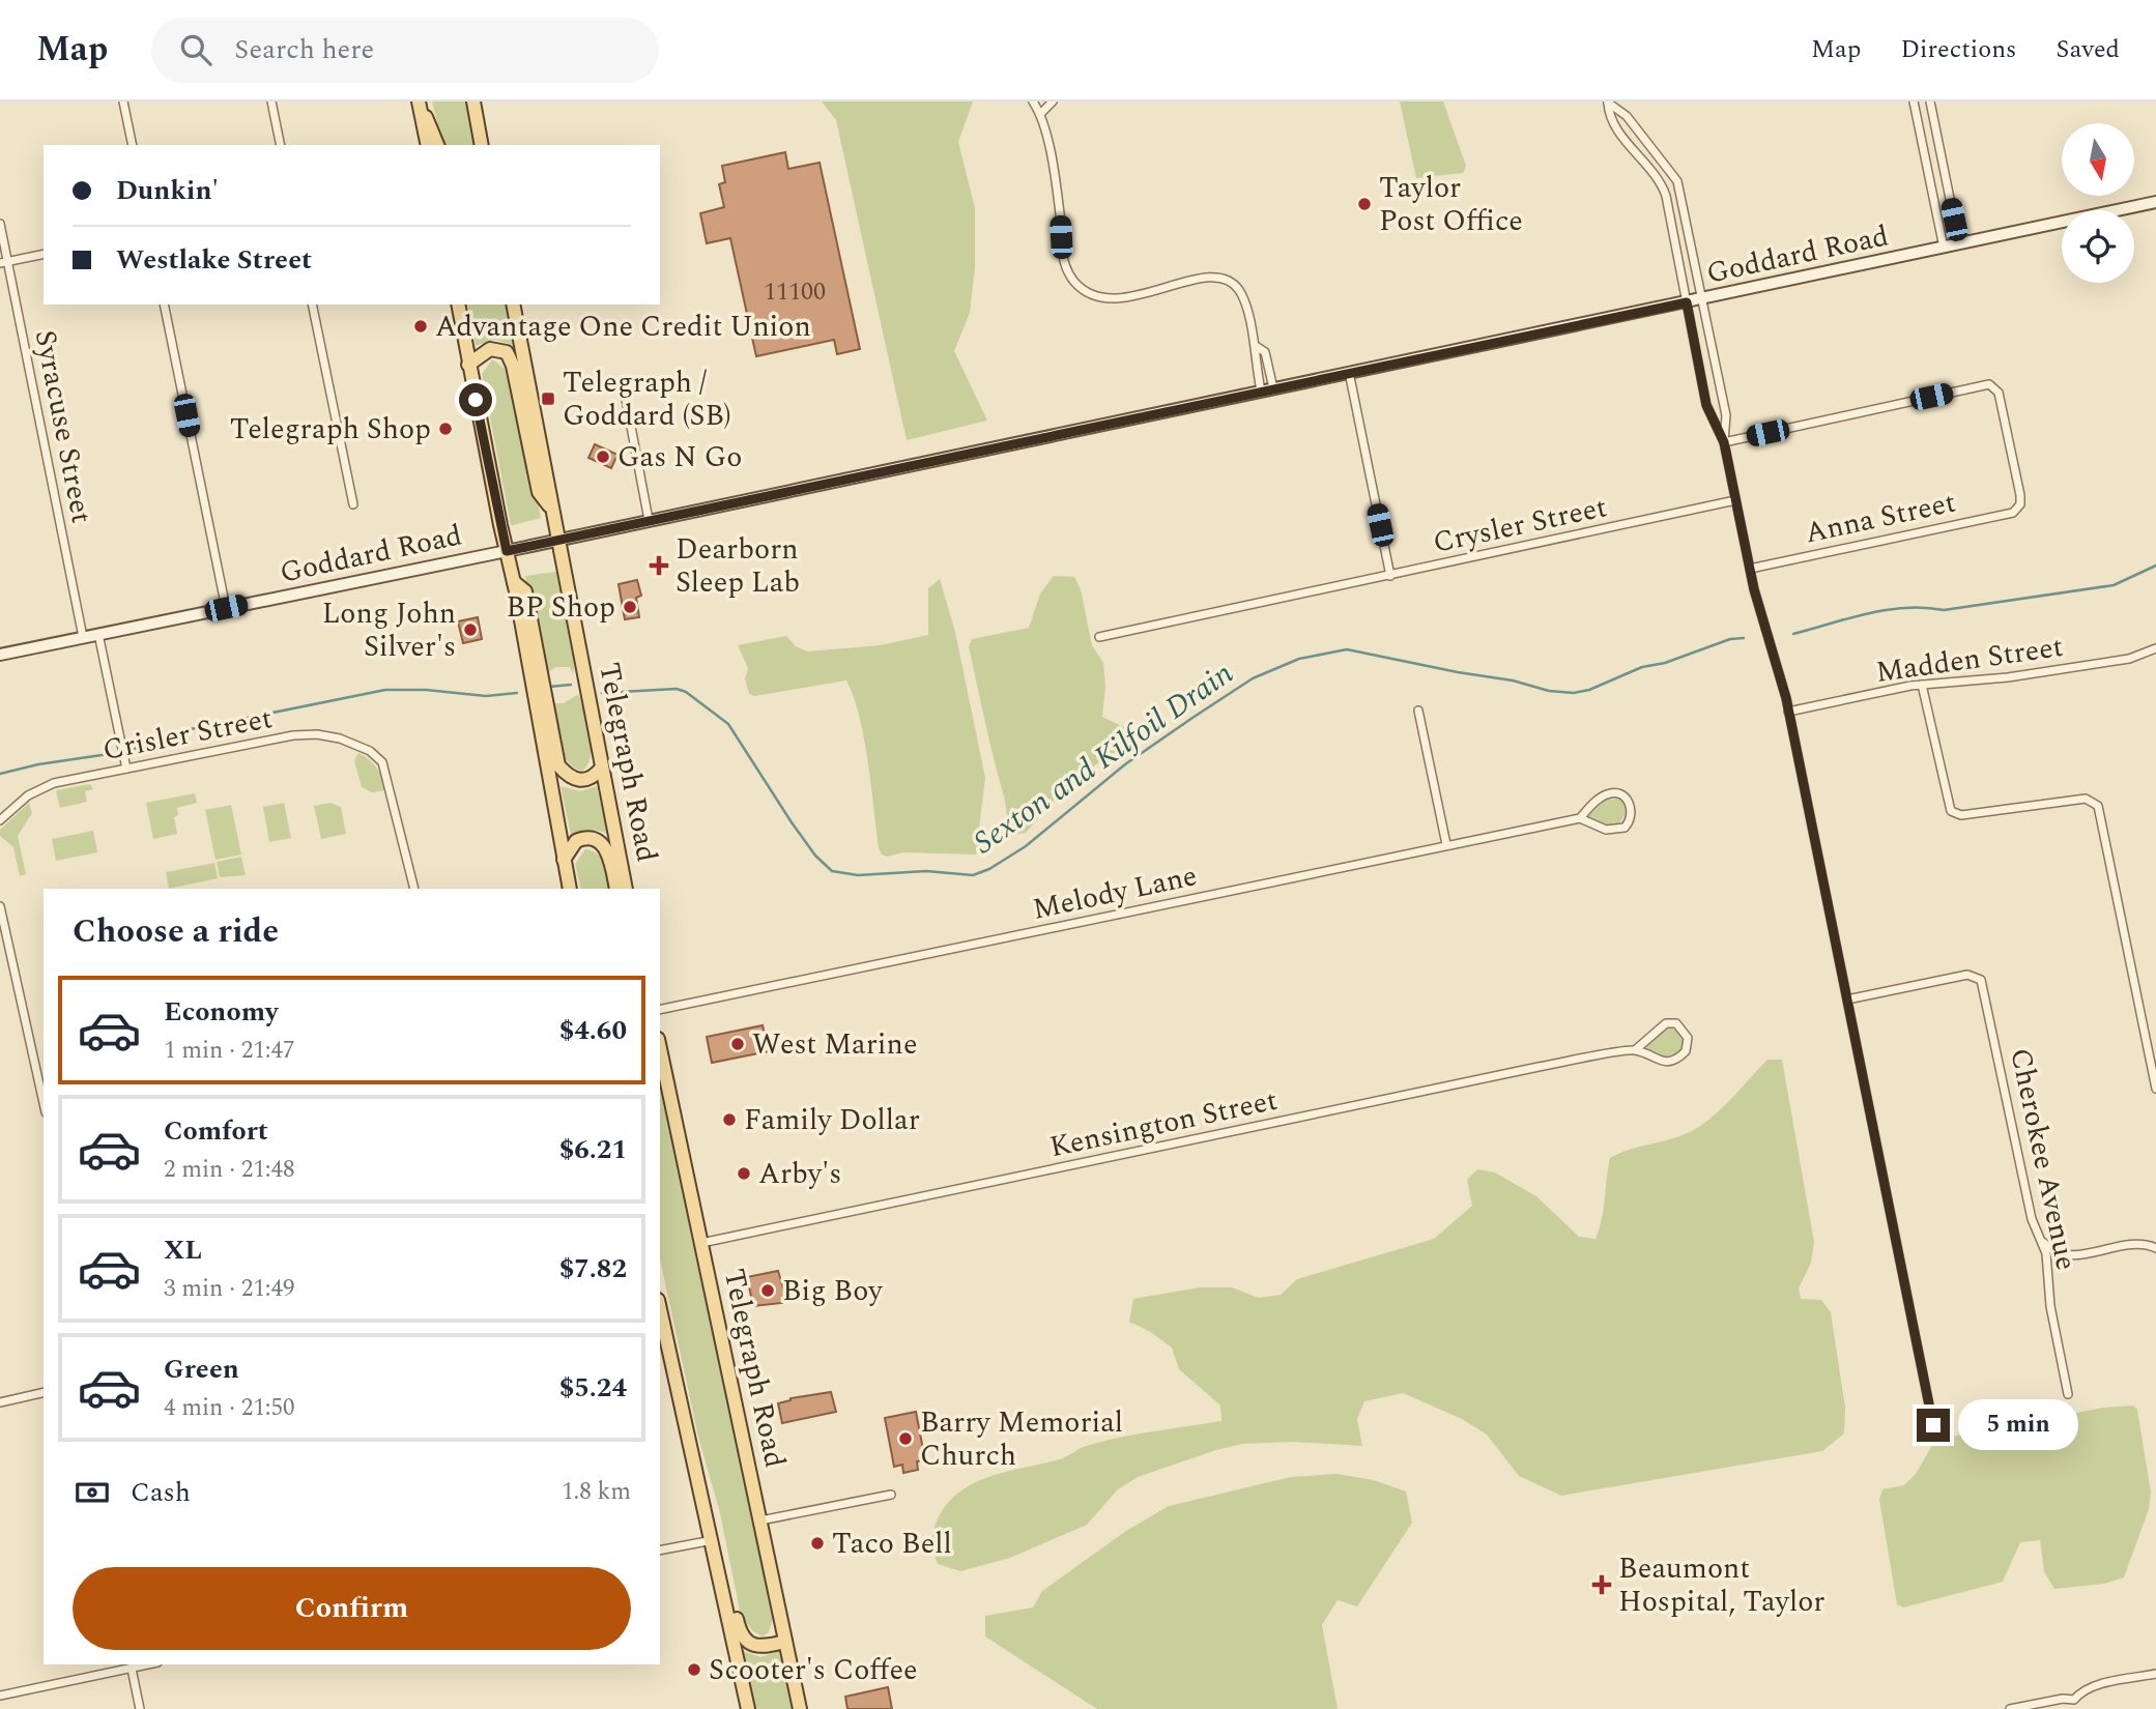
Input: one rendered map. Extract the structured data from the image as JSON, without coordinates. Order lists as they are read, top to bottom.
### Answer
{
  "streets": {
    "main road": ["Goddard Road", "Telegraph Road"],
    "street": [
      "Syracuse Street",
      "Anna Street",
      "Crysler Street",
      "Madden Street",
      "Crisler Street",
      "Melody Lane",
      "Kensington Street",
      "Cherokee Avenue"
    ]
  },
  "crossings": [
    ["Goddard Road", "Syracuse Street"],
    ["Goddard Road", "Telegraph Road"],
    ["Telegraph Road", "Kensington Street"]
  ],
  "water": ["Sexton and Kilfoil Drain"],
  "places": {
    "other": [
      "Taylor Post Office",
      "Advantage One Credit Union",
      "Telegraph Shop",
      "Gas N Go",
      "BP Shop",
      "Long John Silver's",
      "West Marine",
      "Family Dollar",
      "Arby's",
      "Big Boy",
      "Barry Memorial Church",
      "Taco Bell",
      "Scooter's Coffee"
    ],
    "transit": ["Telegraph / Goddard (SB)"],
    "health": ["Dearborn Sleep Lab", "Beaumont Hospital, Taylor"]
  },
  "house_numbers": ["11100"],
  "north": "bottom",
  "page": {
    "header": "Map",
    "search": "Search here",
    "nav": ["Map", "Directions", "Saved"],
    "banner": ["Dunkin'", "Westlake Street"],
    "heading": "Choose a ride",
    "list": [
      {
        "name": "Economy",
        "note": "1 min · 21:47",
        "value": "$4.60"
      },
      {
        "name": "Comfort",
        "note": "2 min · 21:48",
        "value": "$6.21"
      },
      {
        "name": "XL",
        "note": "3 min · 21:49",
        "value": "$7.82"
      },
      {
        "name": "Green",
        "note": "4 min · 21:50",
        "value": "$5.24"
      }
    ],
    "bubble": "5 min",
    "pay": ["Cash", "1.8 km"],
    "buttons": "Confirm"
  }
}
